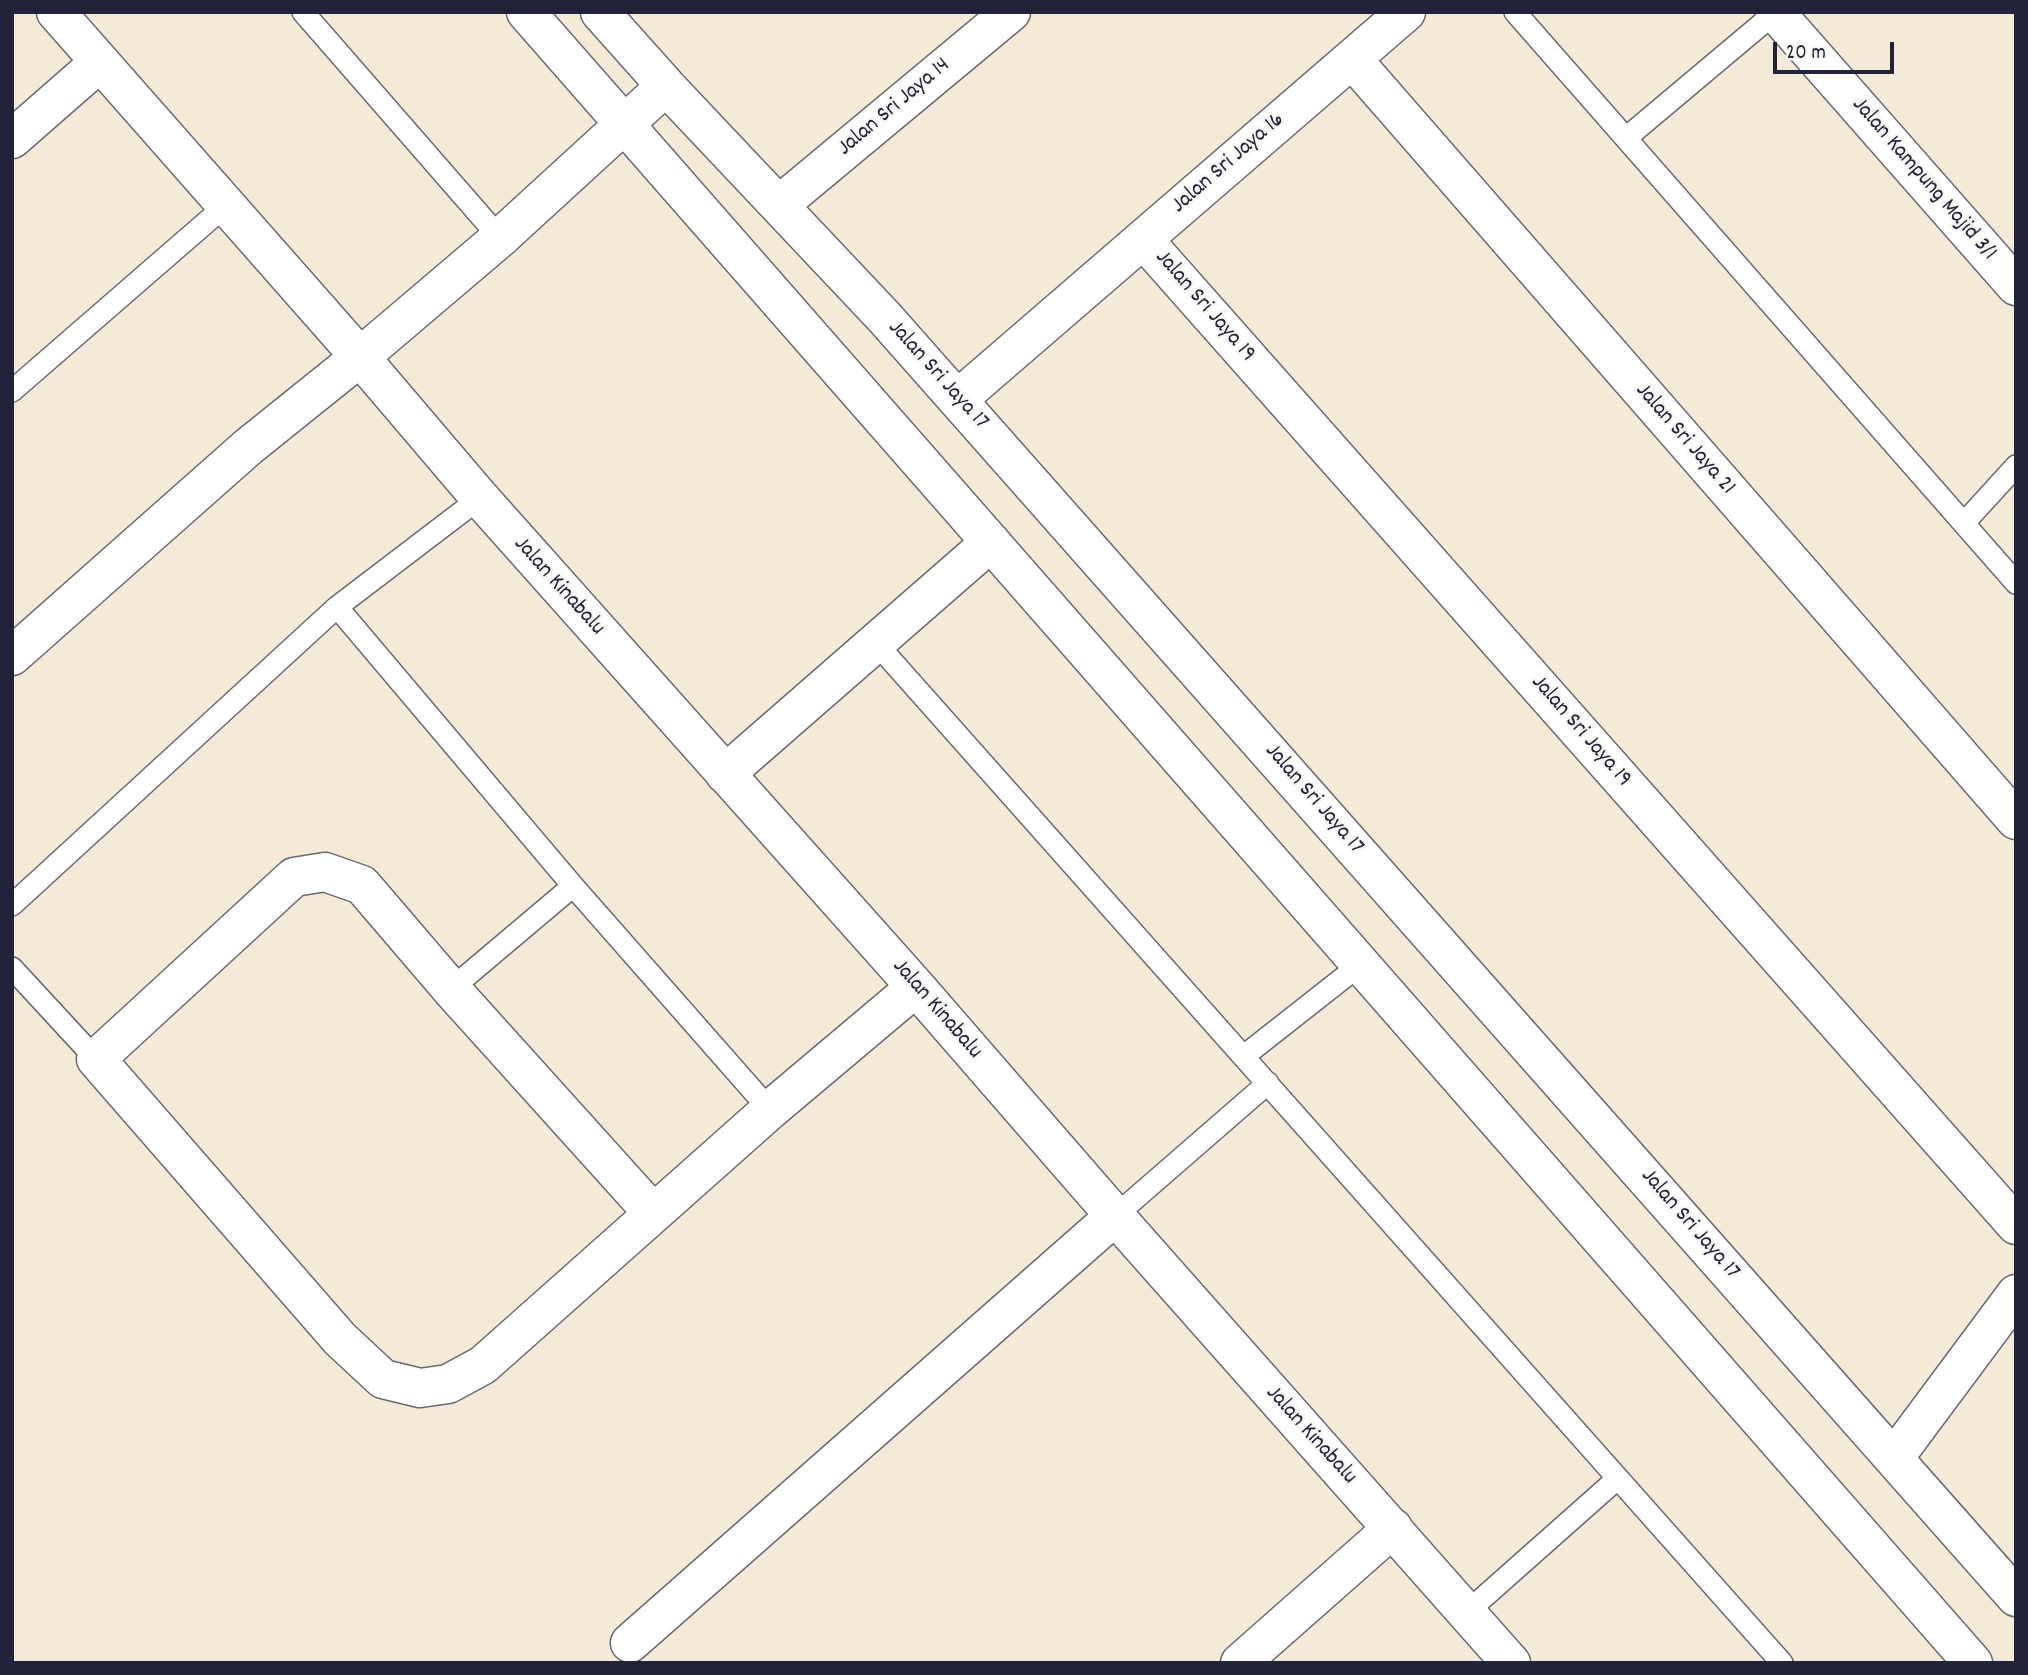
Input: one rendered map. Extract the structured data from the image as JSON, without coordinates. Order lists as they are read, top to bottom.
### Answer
{
  "streets": {
    "street": [
      "Jalan Sri Jaya 14",
      "Jalan Sri Jaya 16",
      "Jalan Kampung Majid 3/1",
      "Jalan Sri Jaya 19",
      "Jalan Sri Jaya 17",
      "Jalan Sri Jaya 21",
      "Jalan Kinabalu"
    ]
  },
  "crossings": [
    ["Jalan Sri Jaya 14", "Jalan Sri Jaya 17"],
    ["Jalan Sri Jaya 16", "Jalan Sri Jaya 19"],
    ["Jalan Sri Jaya 16", "Jalan Sri Jaya 17"],
    ["Jalan Sri Jaya 16", "Jalan Sri Jaya 21"]
  ],
  "scale_bar": "20 m"
}
